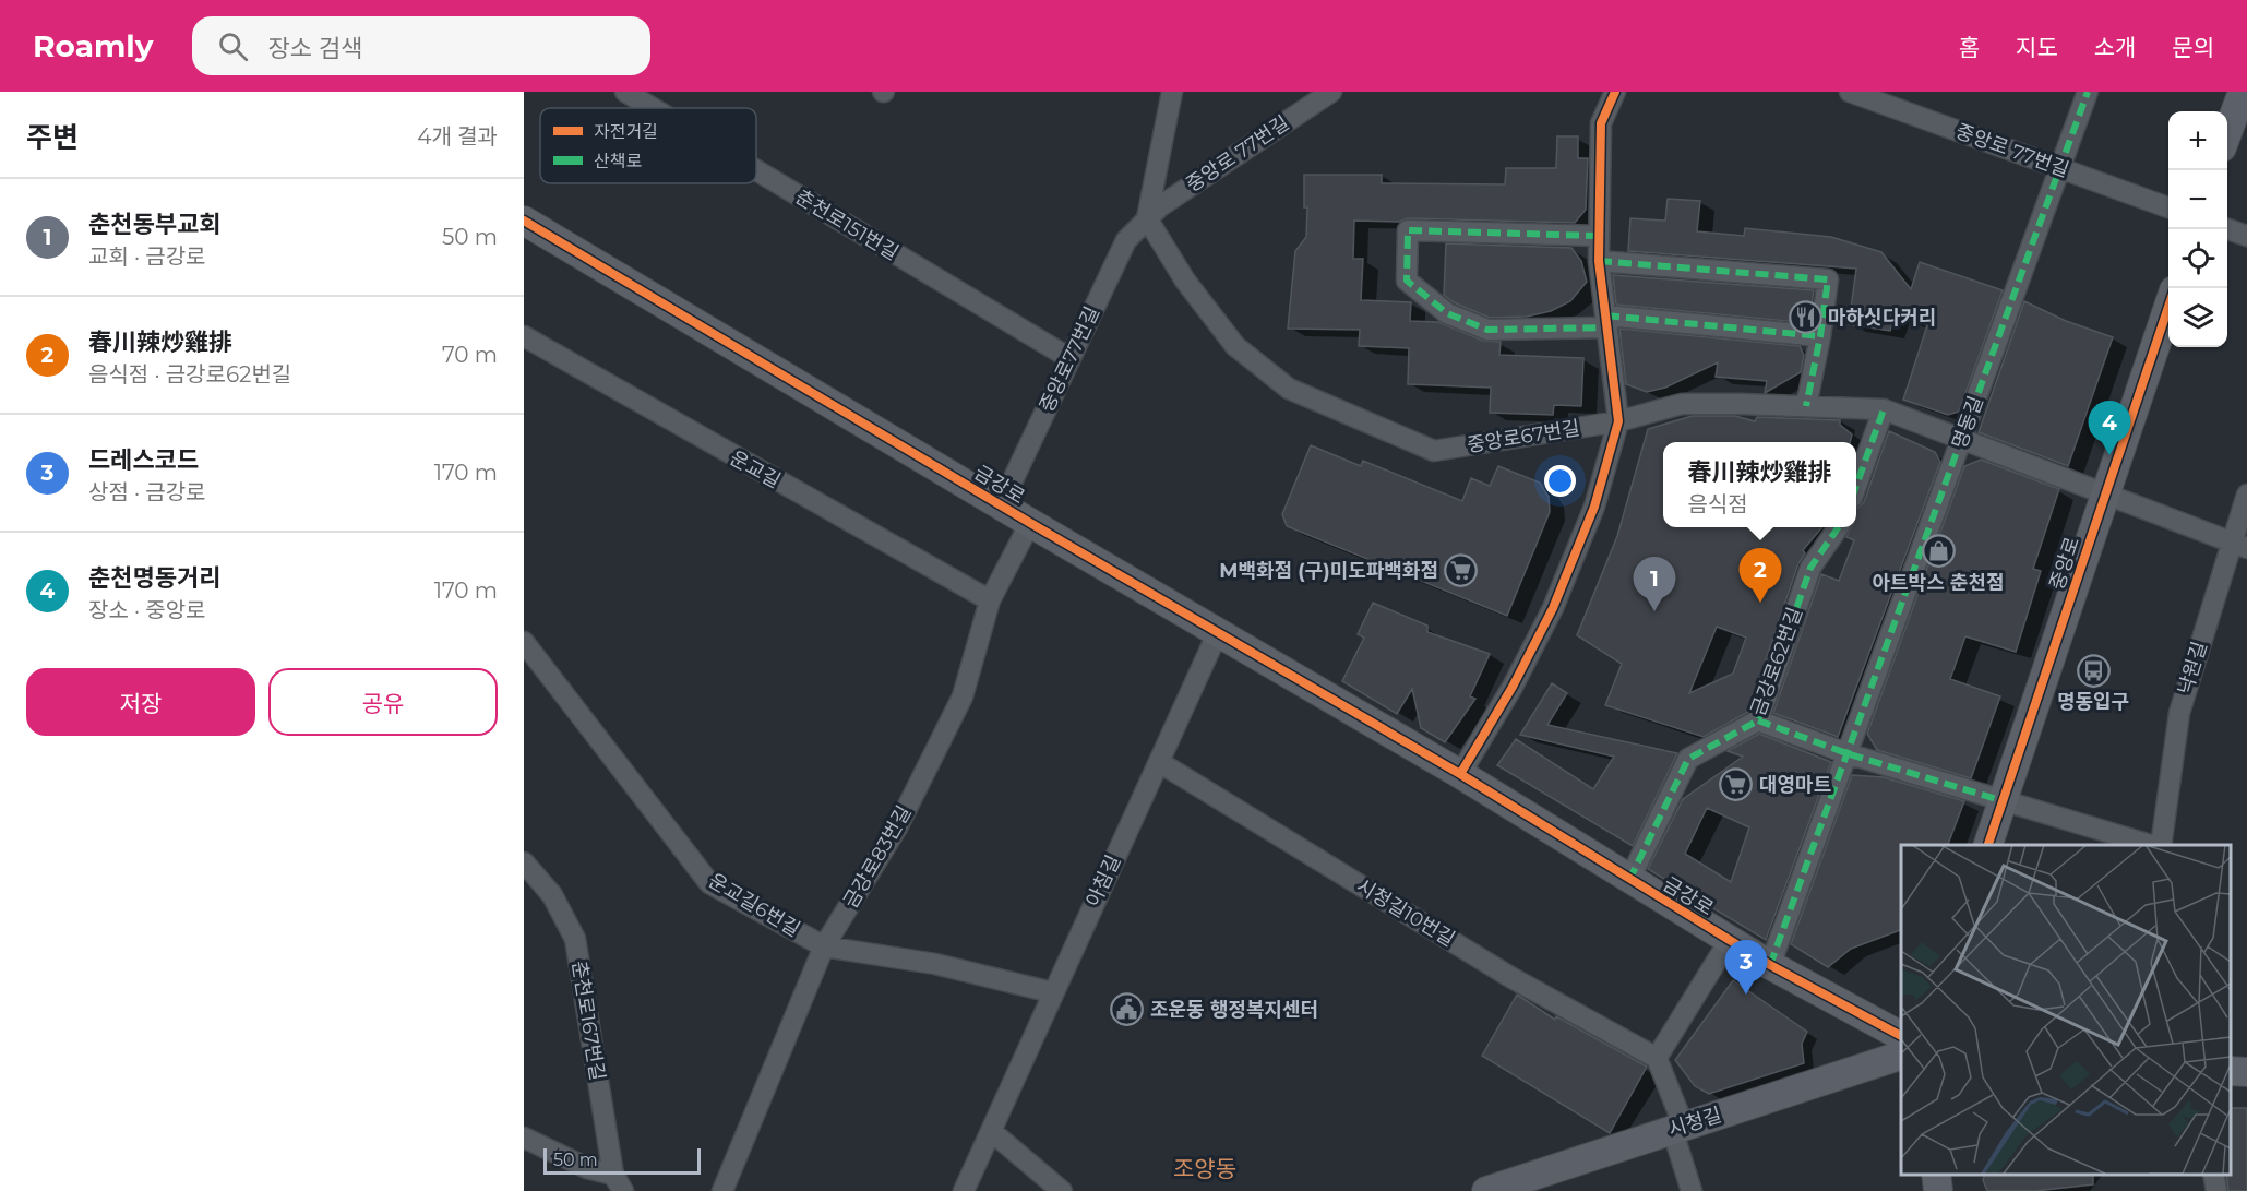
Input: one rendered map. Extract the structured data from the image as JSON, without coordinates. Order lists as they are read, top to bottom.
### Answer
{
  "streets": {
    "street": [
      "중앙로 77번길",
      "춘천로151번길",
      "중앙로77번길",
      "명동길",
      "중앙로67번길",
      "운교길",
      "금강로",
      "중앙로",
      "금강로62번길",
      "낙원길",
      "금강로83번길",
      "아침길",
      "운교길6번길",
      "시청길10번길",
      "춘천로167번길",
      "시청길"
    ]
  },
  "crossings": [
    ["중앙로 77번길", "중앙로77번길"],
    ["중앙로 77번길", "명동길"],
    ["중앙로 77번길", "중앙로67번길"],
    ["춘천로151번길", "중앙로77번길"],
    ["중앙로77번길", "중앙로67번길"],
    ["중앙로77번길", "금강로"],
    ["명동길", "중앙로67번길"],
    ["명동길", "금강로"],
    ["중앙로67번길", "중앙로"],
    ["중앙로67번길", "낙원길"],
    ["운교길", "금강로83번길"],
    ["금강로", "금강로62번길"],
    ["금강로", "금강로83번길"],
    ["금강로", "아침길"],
    ["금강로83번길", "운교길6번길"],
    ["아침길", "운교길6번길"],
    ["아침길", "시청길10번길"]
  ],
  "districts": ["조양동"],
  "places": {
    "restaurant": ["마하싯다커리"],
    "shop": ["아트박스 춘천점"],
    "supermarket": ["M백화점 (구)미도파백화점", "대영마트"],
    "bus stop": ["명동입구"],
    "public building": ["조운동 행정복지센터"]
  },
  "legend": ["자전거길", "산책로"],
  "scale_bar": "50 m",
  "page": {
    "header": "Roamly",
    "search": "장소 검색",
    "nav": [
      "홈",
      "지도",
      "소개",
      "문의"
    ],
    "heading": ["주변", "4개 결과"],
    "map_buttons": ["+", "−"],
    "list": [
      {
        "mark": "1",
        "name": "춘천동부교회",
        "note": "교회 · 금강로",
        "value": "50 m"
      },
      {
        "mark": "2",
        "name": "春川辣炒雞排",
        "note": "음식점 · 금강로62번길",
        "value": "70 m"
      },
      {
        "mark": "3",
        "name": "드레스코드",
        "note": "상점 · 금강로",
        "value": "170 m"
      },
      {
        "mark": "4",
        "name": "춘천명동거리",
        "note": "장소 · 중앙로",
        "value": "170 m"
      }
    ],
    "pins": [
      "4",
      "2",
      "1",
      "3"
    ],
    "popup": ["春川辣炒雞排", "음식점"],
    "buttons": ["저장", "공유"],
    "scale": "50 m"
  }
}
